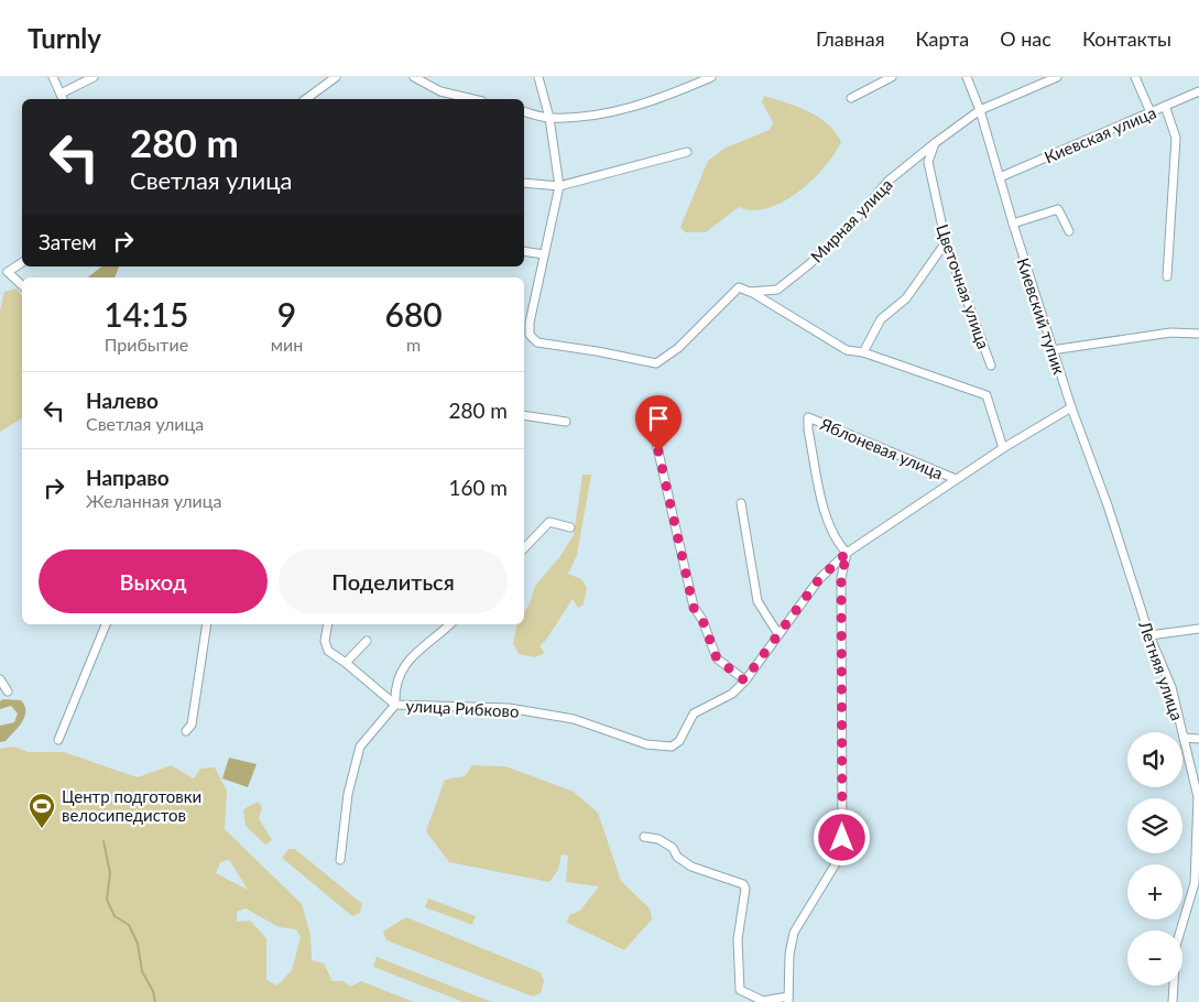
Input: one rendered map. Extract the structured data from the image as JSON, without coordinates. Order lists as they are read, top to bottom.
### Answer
{
  "streets": {
    "street": [
      "Киевская улица",
      "Мирная улица",
      "Цветочная улица",
      "Киевский тупик",
      "Яблоневая улица",
      "Летняя улица",
      "улица Рибково"
    ]
  },
  "crossings": [
    ["Киевская улица", "Киевский тупик"],
    ["Мирная улица", "Цветочная улица"],
    ["Мирная улица", "Киевский тупик"],
    ["Киевский тупик", "Летняя улица"]
  ],
  "places": {
    "sports": ["Центр подготовки велосипедистов"]
  },
  "page": {
    "header": "Turnly",
    "nav": [
      "Главная",
      "Карта",
      "О нас",
      "Контакты"
    ],
    "turn": ["280 m", "Светлая улица"],
    "then": "Затем",
    "eta": [
      "14:15",
      "Прибытие",
      "9",
      "мин",
      "680",
      "m"
    ],
    "list": [
      {
        "name": "Налево",
        "note": "Светлая улица",
        "value": "280 m"
      },
      {
        "name": "Направо",
        "note": "Желанная улица",
        "value": "160 m"
      }
    ],
    "buttons": ["Выход", "Поделиться"],
    "map_buttons": ["+", "−"]
  }
}
